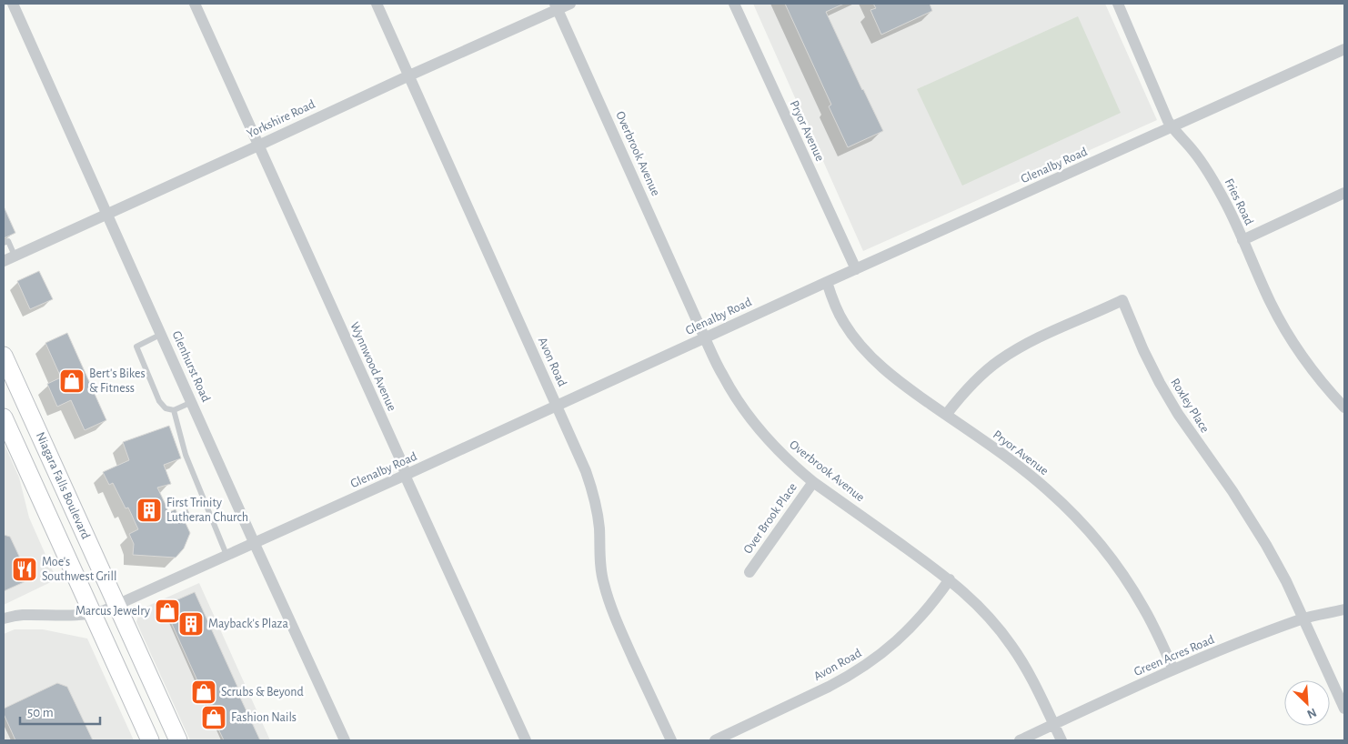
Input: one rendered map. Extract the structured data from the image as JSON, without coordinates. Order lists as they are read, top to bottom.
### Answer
{
  "streets": {
    "main road": ["Niagara Falls Boulevard"],
    "street": [
      "Yorkshire Road",
      "Pryor Avenue",
      "Overbrook Avenue",
      "Glenalby Road",
      "Fries Road",
      "Avon Road",
      "Glenhurst Road",
      "Wynnwood Avenue",
      "Roxley Place",
      "Over Brook Place",
      "Green Acres Road"
    ]
  },
  "crossings": [
    ["Yorkshire Road", "Overbrook Avenue"],
    ["Yorkshire Road", "Avon Road"],
    ["Yorkshire Road", "Glenhurst Road"],
    ["Yorkshire Road", "Wynnwood Avenue"],
    ["Pryor Avenue", "Glenalby Road"],
    ["Pryor Avenue", "Roxley Place"],
    ["Pryor Avenue", "Green Acres Road"],
    ["Overbrook Avenue", "Glenalby Road"],
    ["Overbrook Avenue", "Avon Road"],
    ["Overbrook Avenue", "Over Brook Place"],
    ["Overbrook Avenue", "Green Acres Road"],
    ["Glenalby Road", "Fries Road"],
    ["Glenalby Road", "Avon Road"],
    ["Glenalby Road", "Glenhurst Road"],
    ["Glenalby Road", "Wynnwood Avenue"],
    ["Glenalby Road", "Niagara Falls Boulevard"],
    ["Roxley Place", "Green Acres Road"]
  ],
  "places": {
    "shop": [
      "Bert's Bikes & Fitness",
      "Marcus Jewelry",
      "Scrubs & Beyond",
      "Fashion Nails"
    ],
    "building": ["First Trinity Lutheran Church", "Mayback's Plaza"],
    "restaurant": ["Moe's Southwest Grill"]
  },
  "scale_bar": "50 m",
  "north": "bottom right"
}
